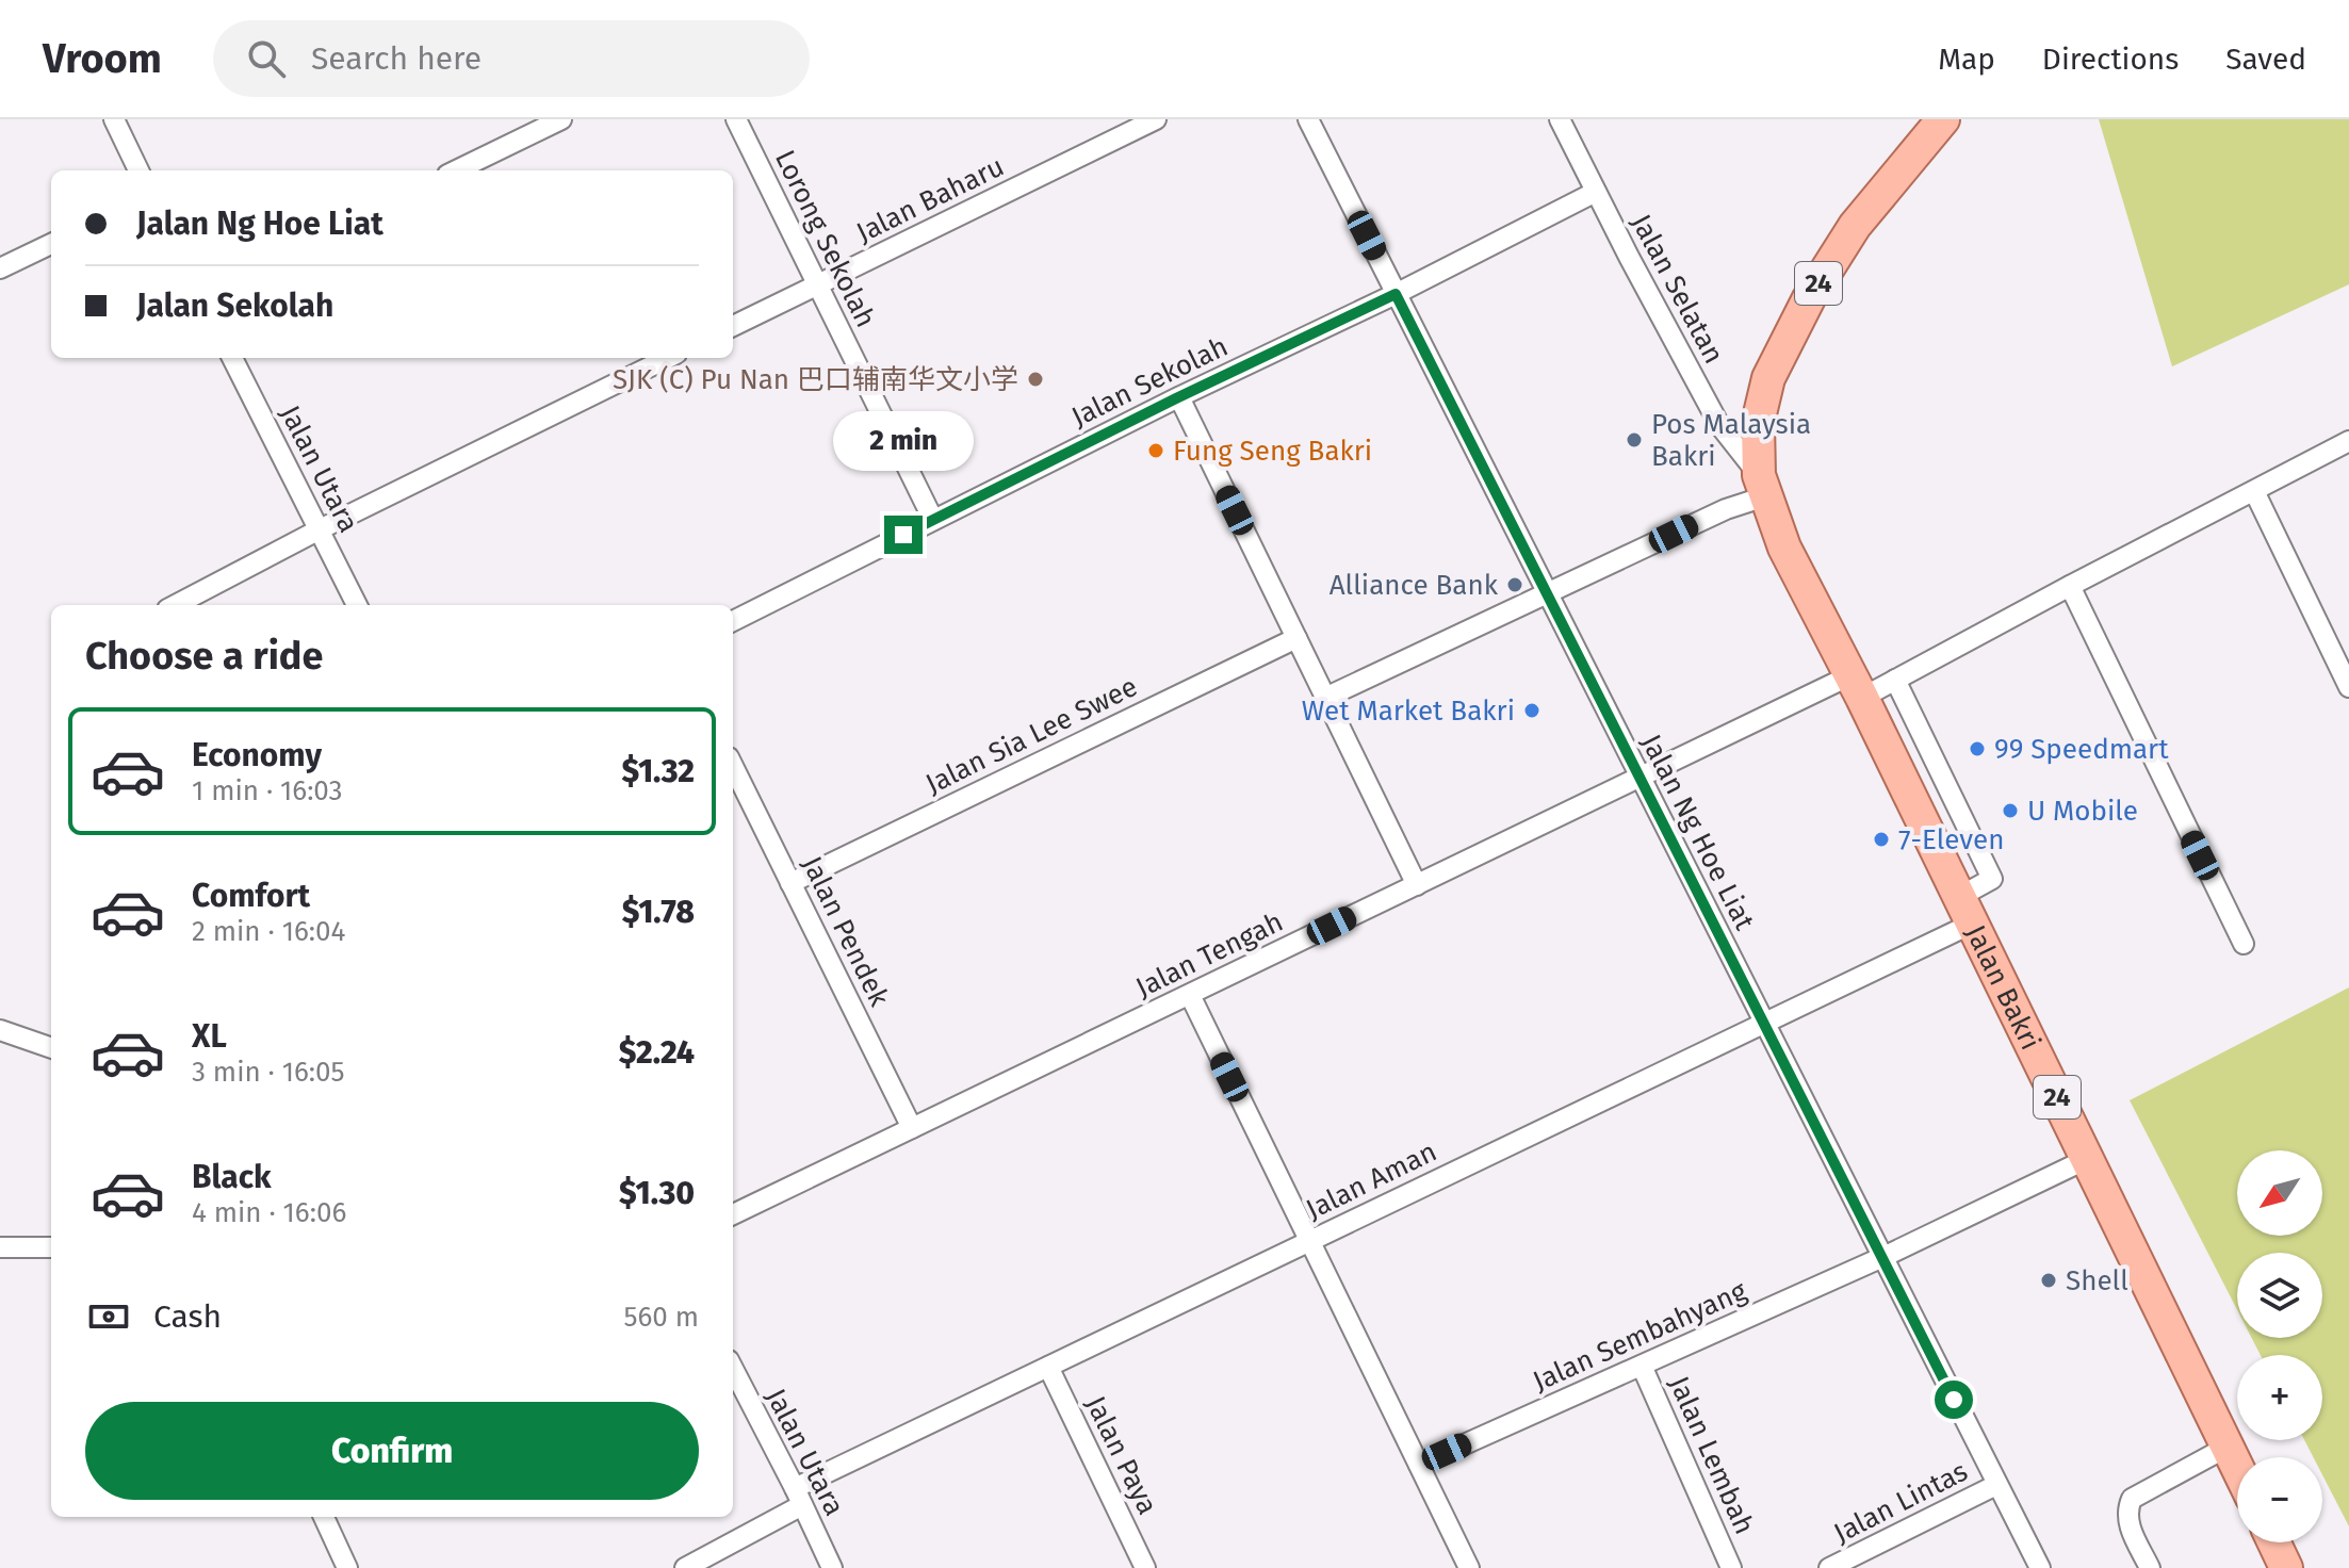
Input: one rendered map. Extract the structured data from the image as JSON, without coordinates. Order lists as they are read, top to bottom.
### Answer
{
  "streets": {
    "main road": ["24", "Jalan Bakri"],
    "street": [
      "Jalan Baharu",
      "Lorong Sekolah",
      "Jalan Selatan",
      "Jalan Sekolah",
      "Jalan Utara",
      "Jalan Sia Lee Swee",
      "Jalan Ng Hoe Liat",
      "Jalan Pendek",
      "Jalan Tengah",
      "Jalan Aman",
      "Jalan Sembahyang",
      "Jalan Paya",
      "Jalan Lembah",
      "Jalan Lintas"
    ]
  },
  "crossings": [
    ["Jalan Baharu", "Lorong Sekolah"],
    ["Lorong Sekolah", "Jalan Sekolah"],
    ["24", "Jalan Selatan"],
    ["24", "Jalan Bakri"],
    ["Jalan Selatan", "Jalan Sekolah"],
    ["Jalan Selatan", "Jalan Bakri"],
    ["Jalan Sekolah", "Jalan Ng Hoe Liat"],
    ["Jalan Utara", "Jalan Aman"],
    ["Jalan Sia Lee Swee", "Jalan Pendek"],
    ["Jalan Ng Hoe Liat", "Jalan Tengah"],
    ["Jalan Ng Hoe Liat", "Jalan Aman"],
    ["Jalan Ng Hoe Liat", "Jalan Sembahyang"],
    ["Jalan Ng Hoe Liat", "Jalan Lintas"],
    ["Jalan Pendek", "Jalan Tengah"],
    ["Jalan Tengah", "Jalan Bakri"],
    ["Jalan Tengah", "Jalan Aman"],
    ["Jalan Bakri", "Jalan Aman"],
    ["Jalan Bakri", "Jalan Sembahyang"],
    ["Jalan Aman", "Jalan Paya"],
    ["Jalan Sembahyang", "Jalan Lembah"]
  ],
  "places": [
    "SJK (C) Pu Nan 巴口辅南华文小学",
    "Pos Malaysia Bakri",
    "Fung Seng Bakri",
    "Alliance Bank",
    "Wet Market Bakri",
    "99 Speedmart",
    "U Mobile",
    "7-Eleven",
    "Shell"
  ],
  "north": "bottom left",
  "page": {
    "header": "Vroom",
    "search": "Search here",
    "nav": ["Map", "Directions", "Saved"],
    "banner": ["Jalan Ng Hoe Liat", "Jalan Sekolah"],
    "bubble": "2 min",
    "heading": "Choose a ride",
    "list": [
      {
        "name": "Economy",
        "note": "1 min · 16:03",
        "value": "$1.32"
      },
      {
        "name": "Comfort",
        "note": "2 min · 16:04",
        "value": "$1.78"
      },
      {
        "name": "XL",
        "note": "3 min · 16:05",
        "value": "$2.24"
      },
      {
        "name": "Black",
        "note": "4 min · 16:06",
        "value": "$1.30"
      }
    ],
    "map_buttons": ["+", "−"],
    "pay": ["Cash", "560 m"],
    "buttons": "Confirm"
  }
}
